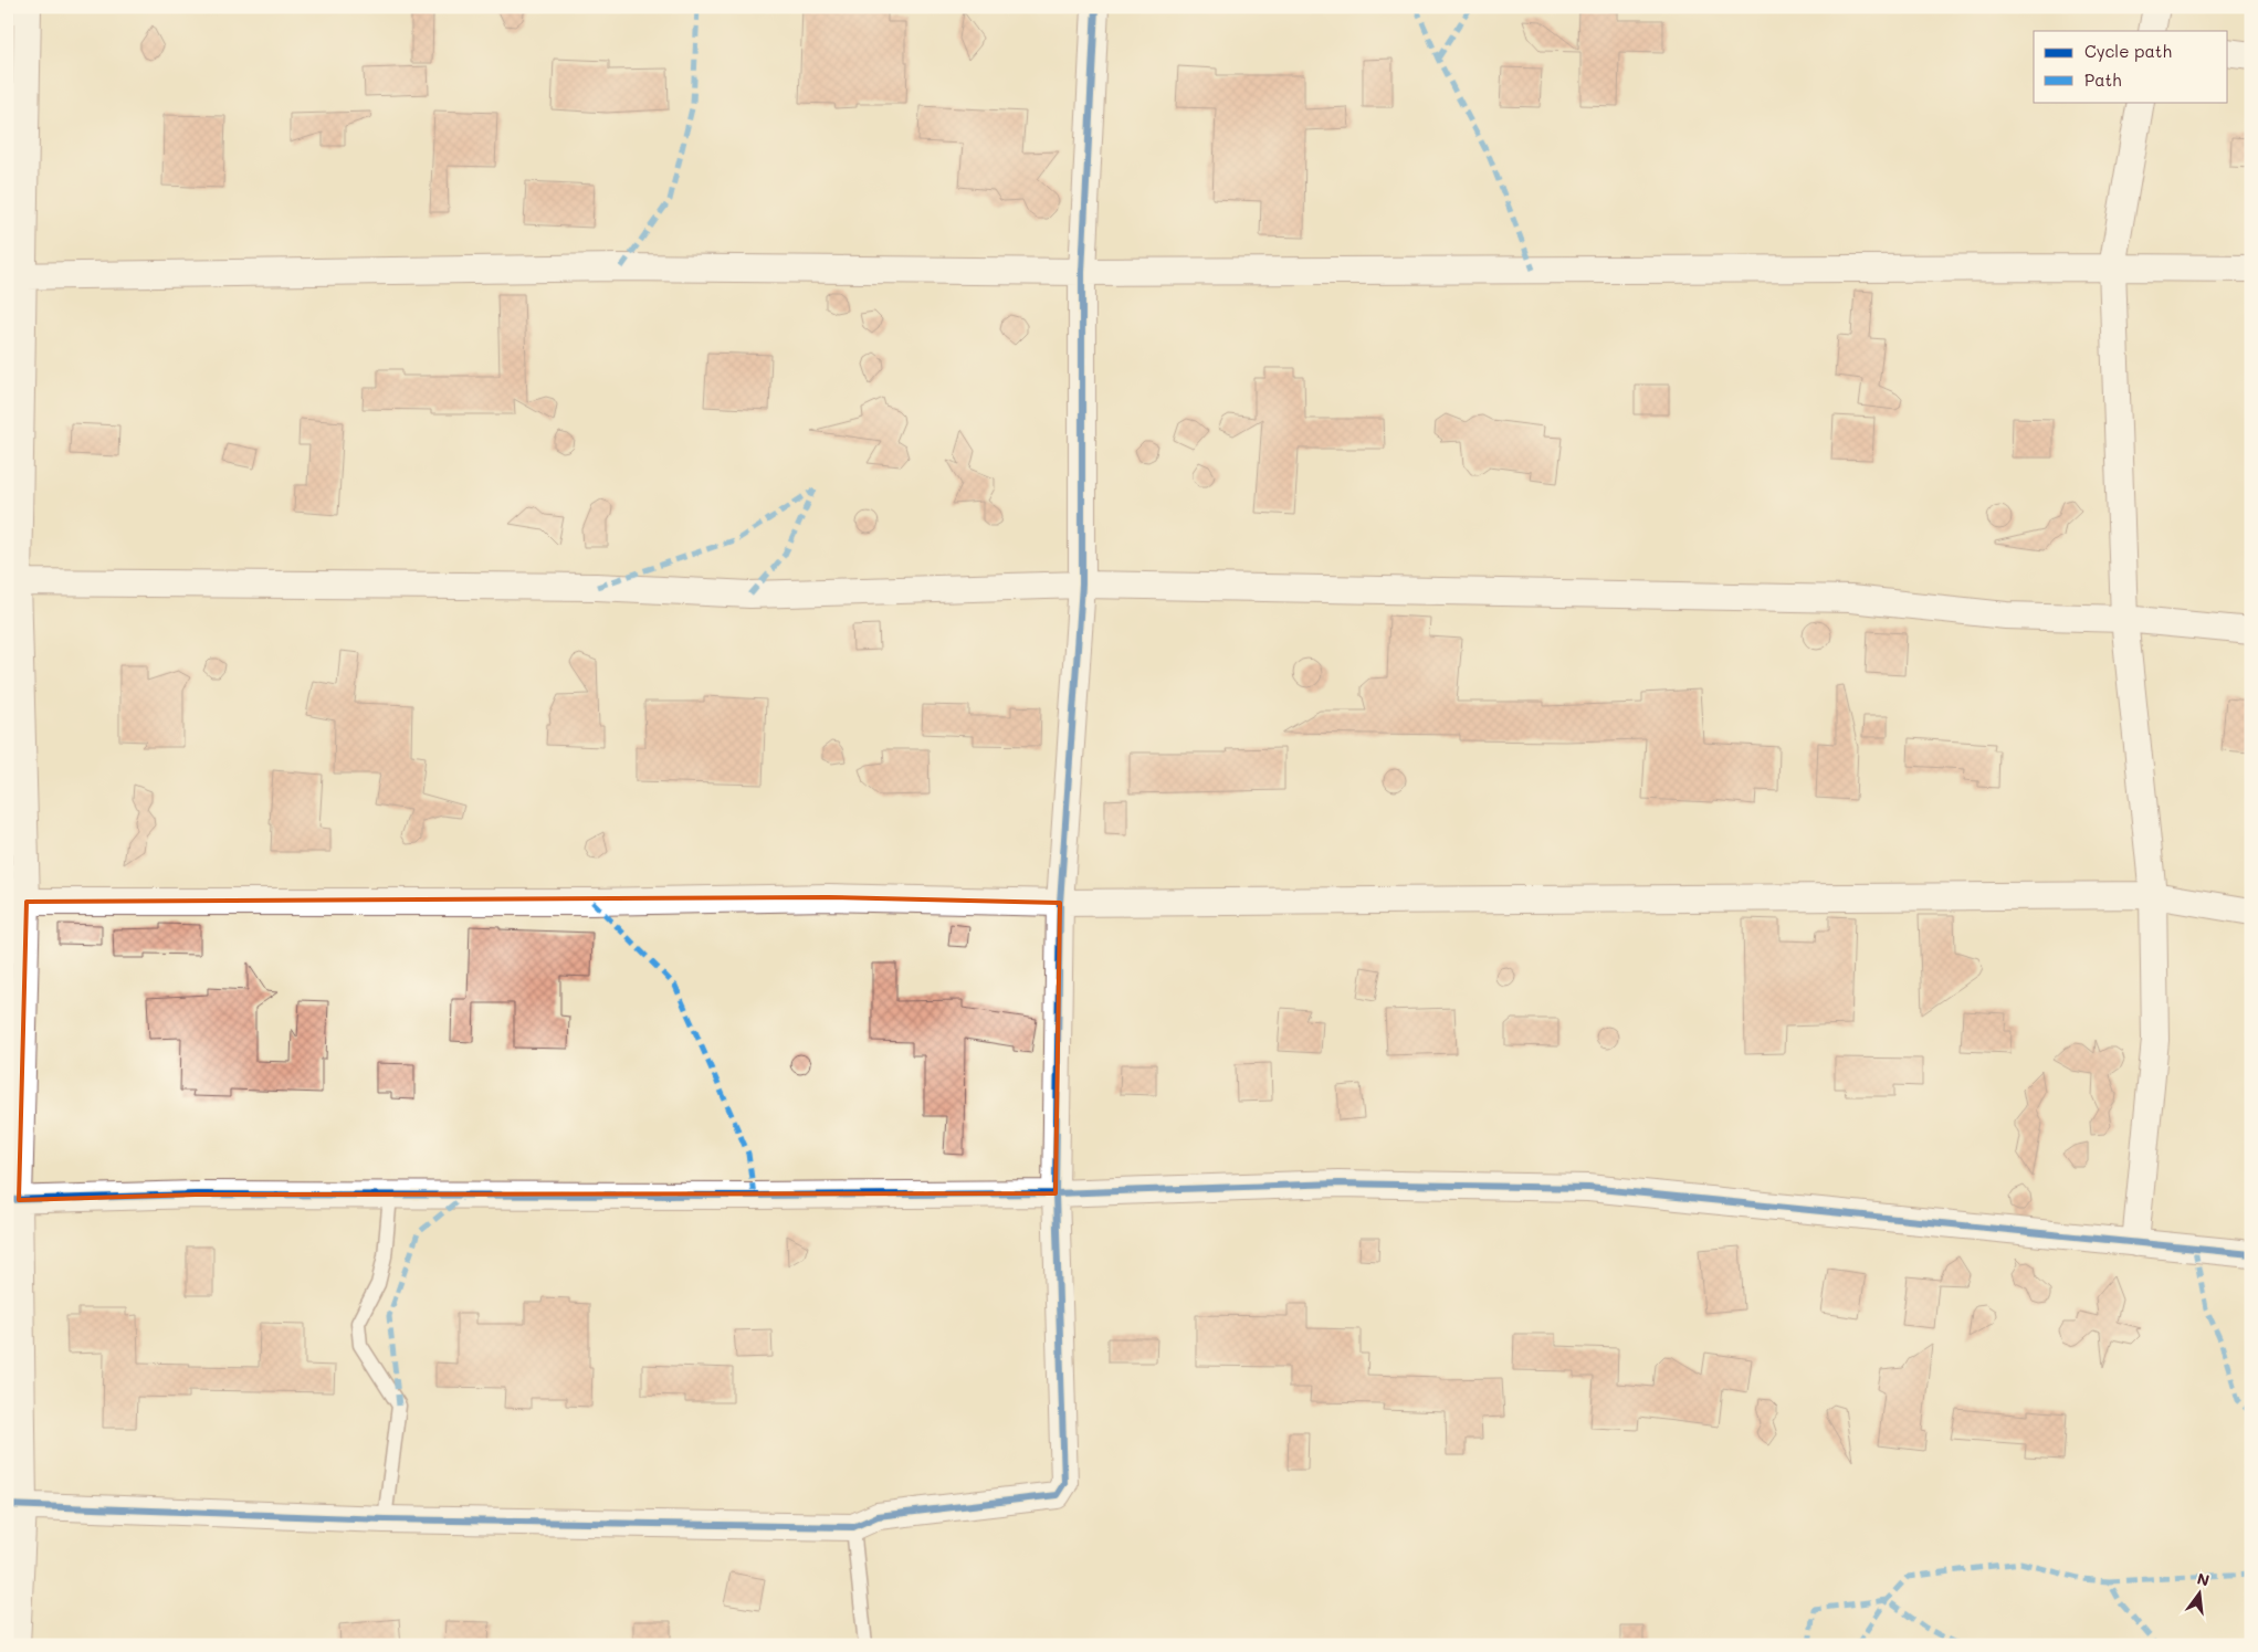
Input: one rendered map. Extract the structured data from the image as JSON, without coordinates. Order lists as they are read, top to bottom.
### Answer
{
  "legend": ["Cycle path", "Path"],
  "north": "top"
}
